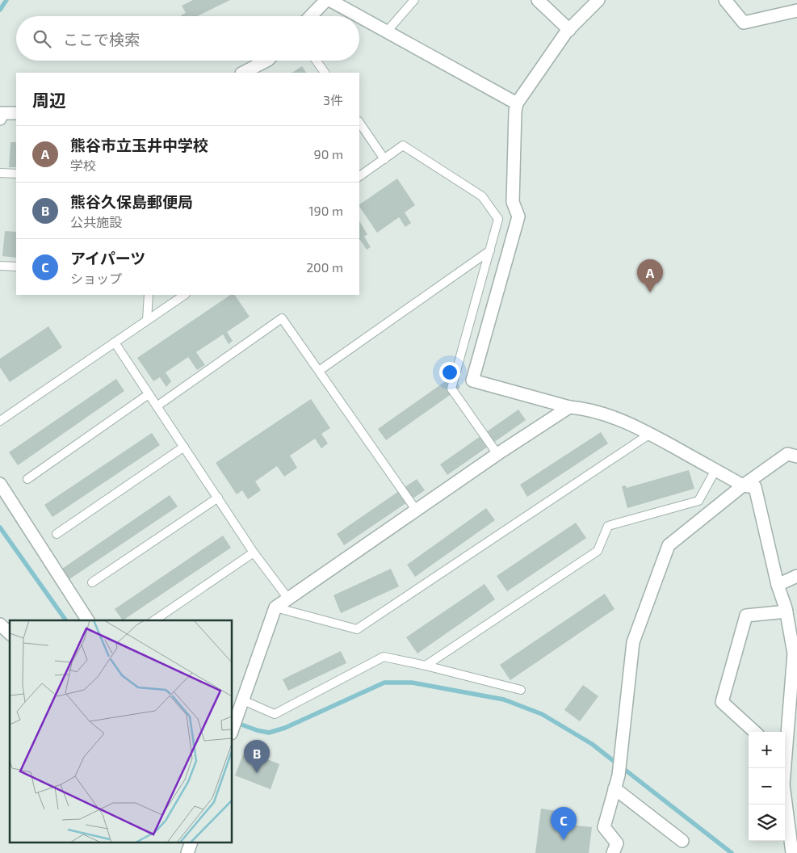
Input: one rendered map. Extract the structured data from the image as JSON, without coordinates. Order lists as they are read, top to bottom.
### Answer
{
  "page": {
    "search": "ここで検索",
    "heading": ["周辺", "3件"],
    "list": [
      {
        "mark": "A",
        "name": "熊谷市立玉井中学校",
        "note": "学校",
        "value": "90 m"
      },
      {
        "mark": "B",
        "name": "熊谷久保島郵便局",
        "note": "公共施設",
        "value": "190 m"
      },
      {
        "mark": "C",
        "name": "アイパーツ",
        "note": "ショップ",
        "value": "200 m"
      }
    ],
    "pins": ["A", "B", "C"],
    "map_buttons": ["+", "−"]
  }
}
